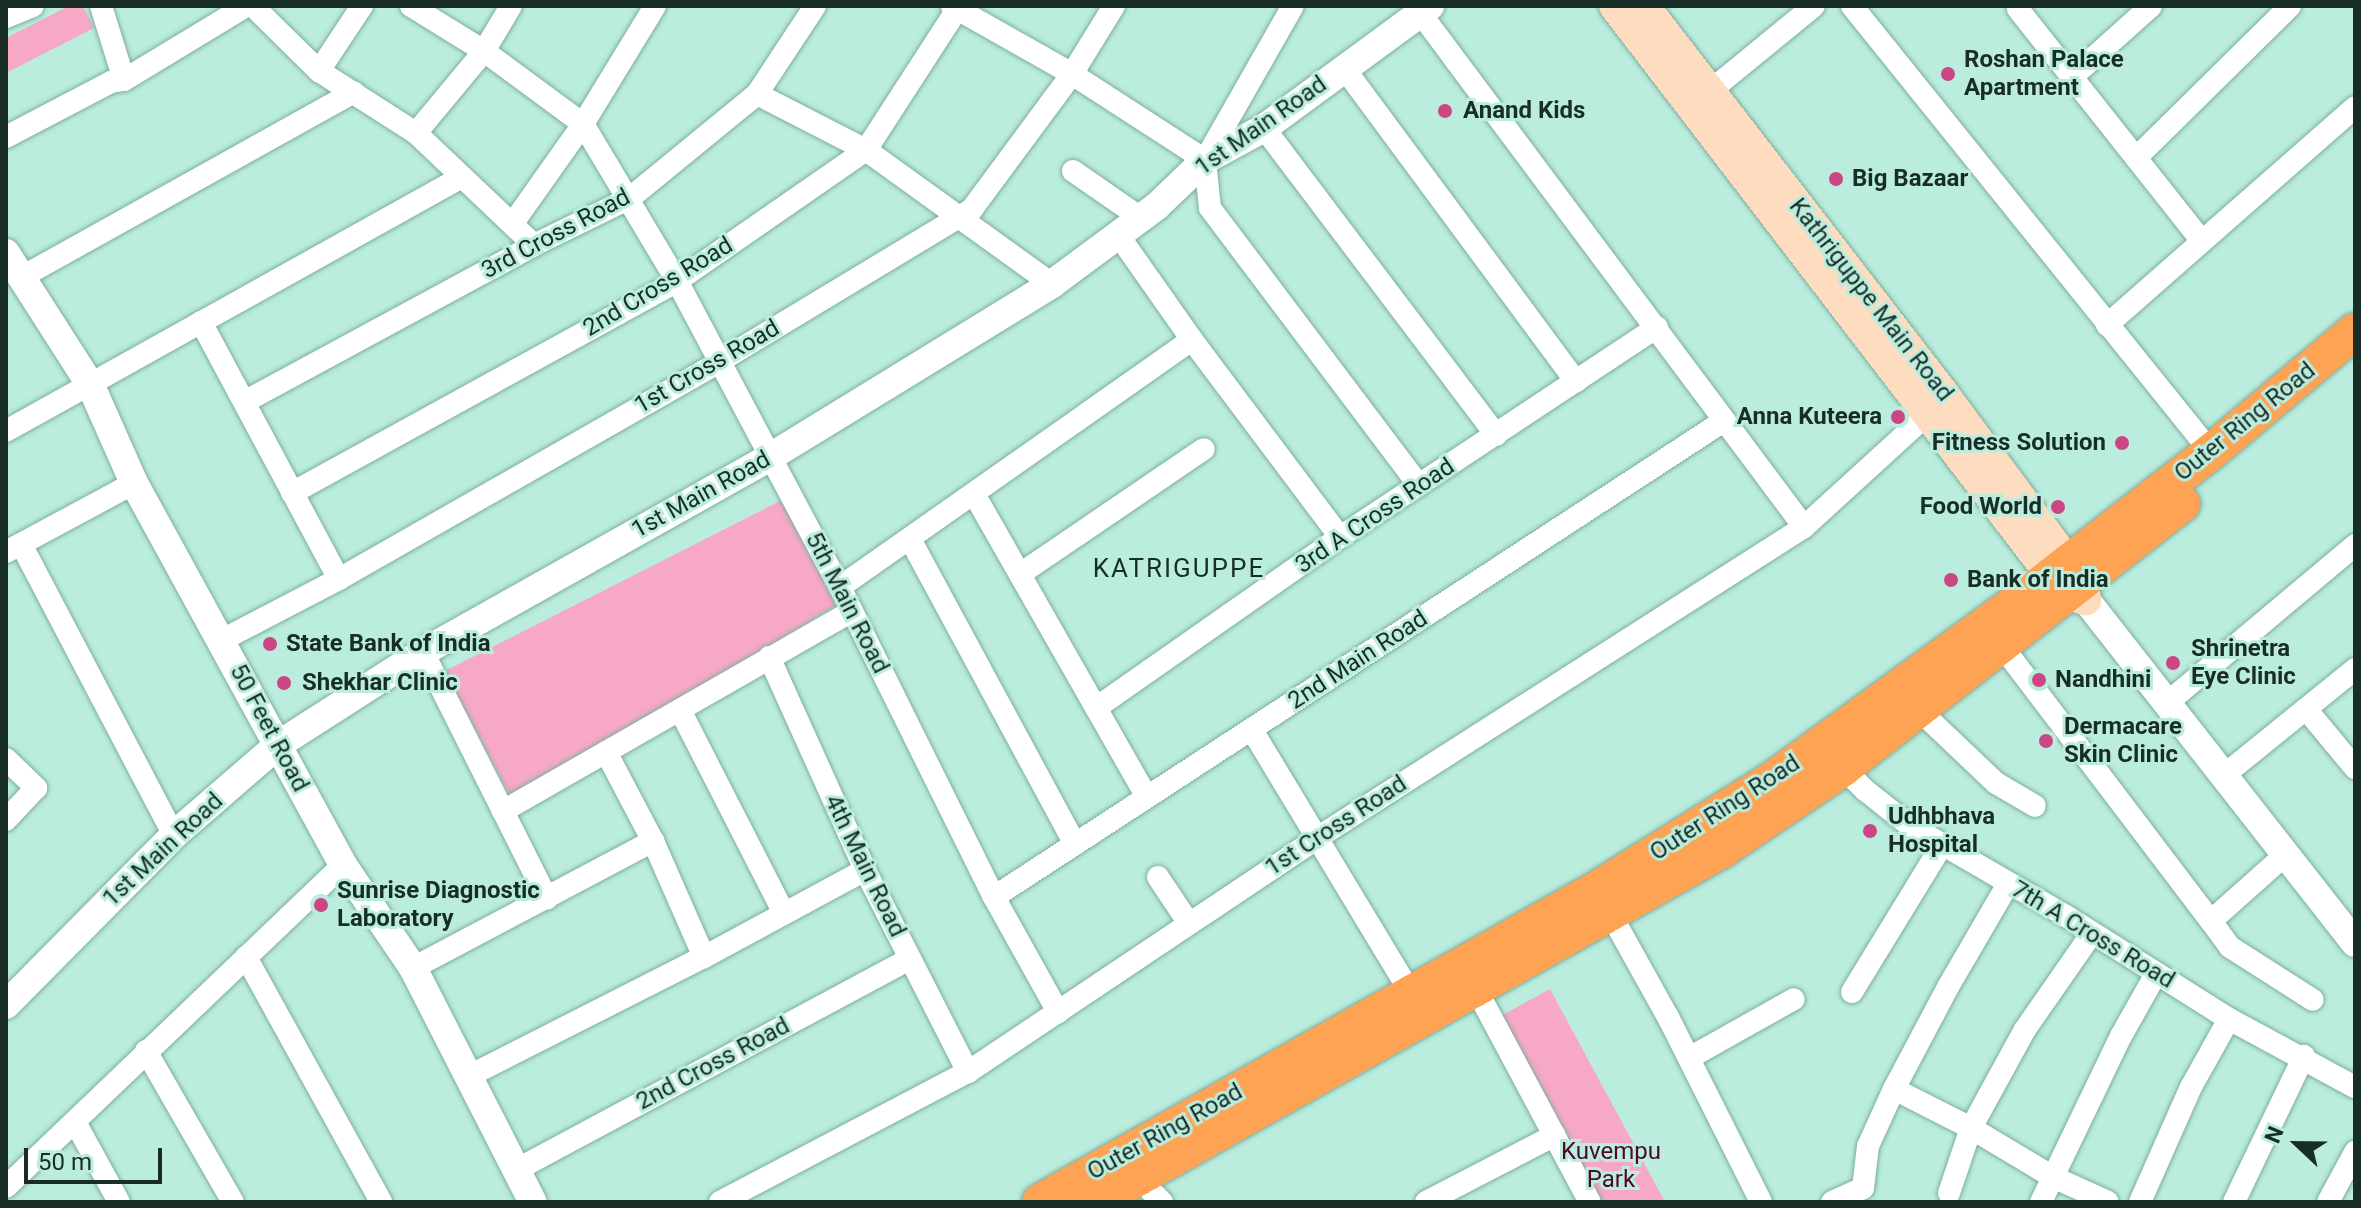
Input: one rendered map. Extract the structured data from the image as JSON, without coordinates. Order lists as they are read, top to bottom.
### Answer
{
  "streets": {
    "highway": ["Outer Ring Road"],
    "main road": ["Kathriguppe Main Road"],
    "street": [
      "1st Main Road",
      "3rd Cross Road",
      "2nd Cross Road",
      "1st Cross Road",
      "3rd A Cross Road",
      "5th Main Road",
      "2nd Main Road",
      "50 Feet Road",
      "4th Main Road",
      "7th A Cross Road"
    ]
  },
  "crossings": [
    ["1st Main Road", "1st Cross Road"],
    ["1st Main Road", "3rd A Cross Road"],
    ["1st Main Road", "5th Main Road"],
    ["1st Main Road", "2nd Main Road"],
    ["1st Main Road", "50 Feet Road"],
    ["3rd Cross Road", "5th Main Road"],
    ["2nd Cross Road", "5th Main Road"],
    ["2nd Cross Road", "50 Feet Road"],
    ["2nd Cross Road", "4th Main Road"],
    ["Kathriguppe Main Road", "1st Cross Road"],
    ["Kathriguppe Main Road", "Outer Ring Road"],
    ["1st Cross Road", "5th Main Road"],
    ["1st Cross Road", "50 Feet Road"],
    ["1st Cross Road", "4th Main Road"],
    ["Outer Ring Road", "7th A Cross Road"],
    ["5th Main Road", "2nd Main Road"]
  ],
  "districts": ["KATRIGUPPE"],
  "parks": ["Kuvempu Park"],
  "places": [
    "Roshan Palace Apartment",
    "Anand Kids",
    "Big Bazaar",
    "Anna Kuteera",
    "Fitness Solution",
    "Food World",
    "Bank of India",
    "State Bank of India",
    "Shrinetra Eye Clinic",
    "Nandhini",
    "Shekhar Clinic",
    "Dermacare Skin Clinic",
    "Udhbhava Hospital",
    "Sunrise Diagnostic Laboratory"
  ],
  "scale_bar": "50 m",
  "north": "left"
}
